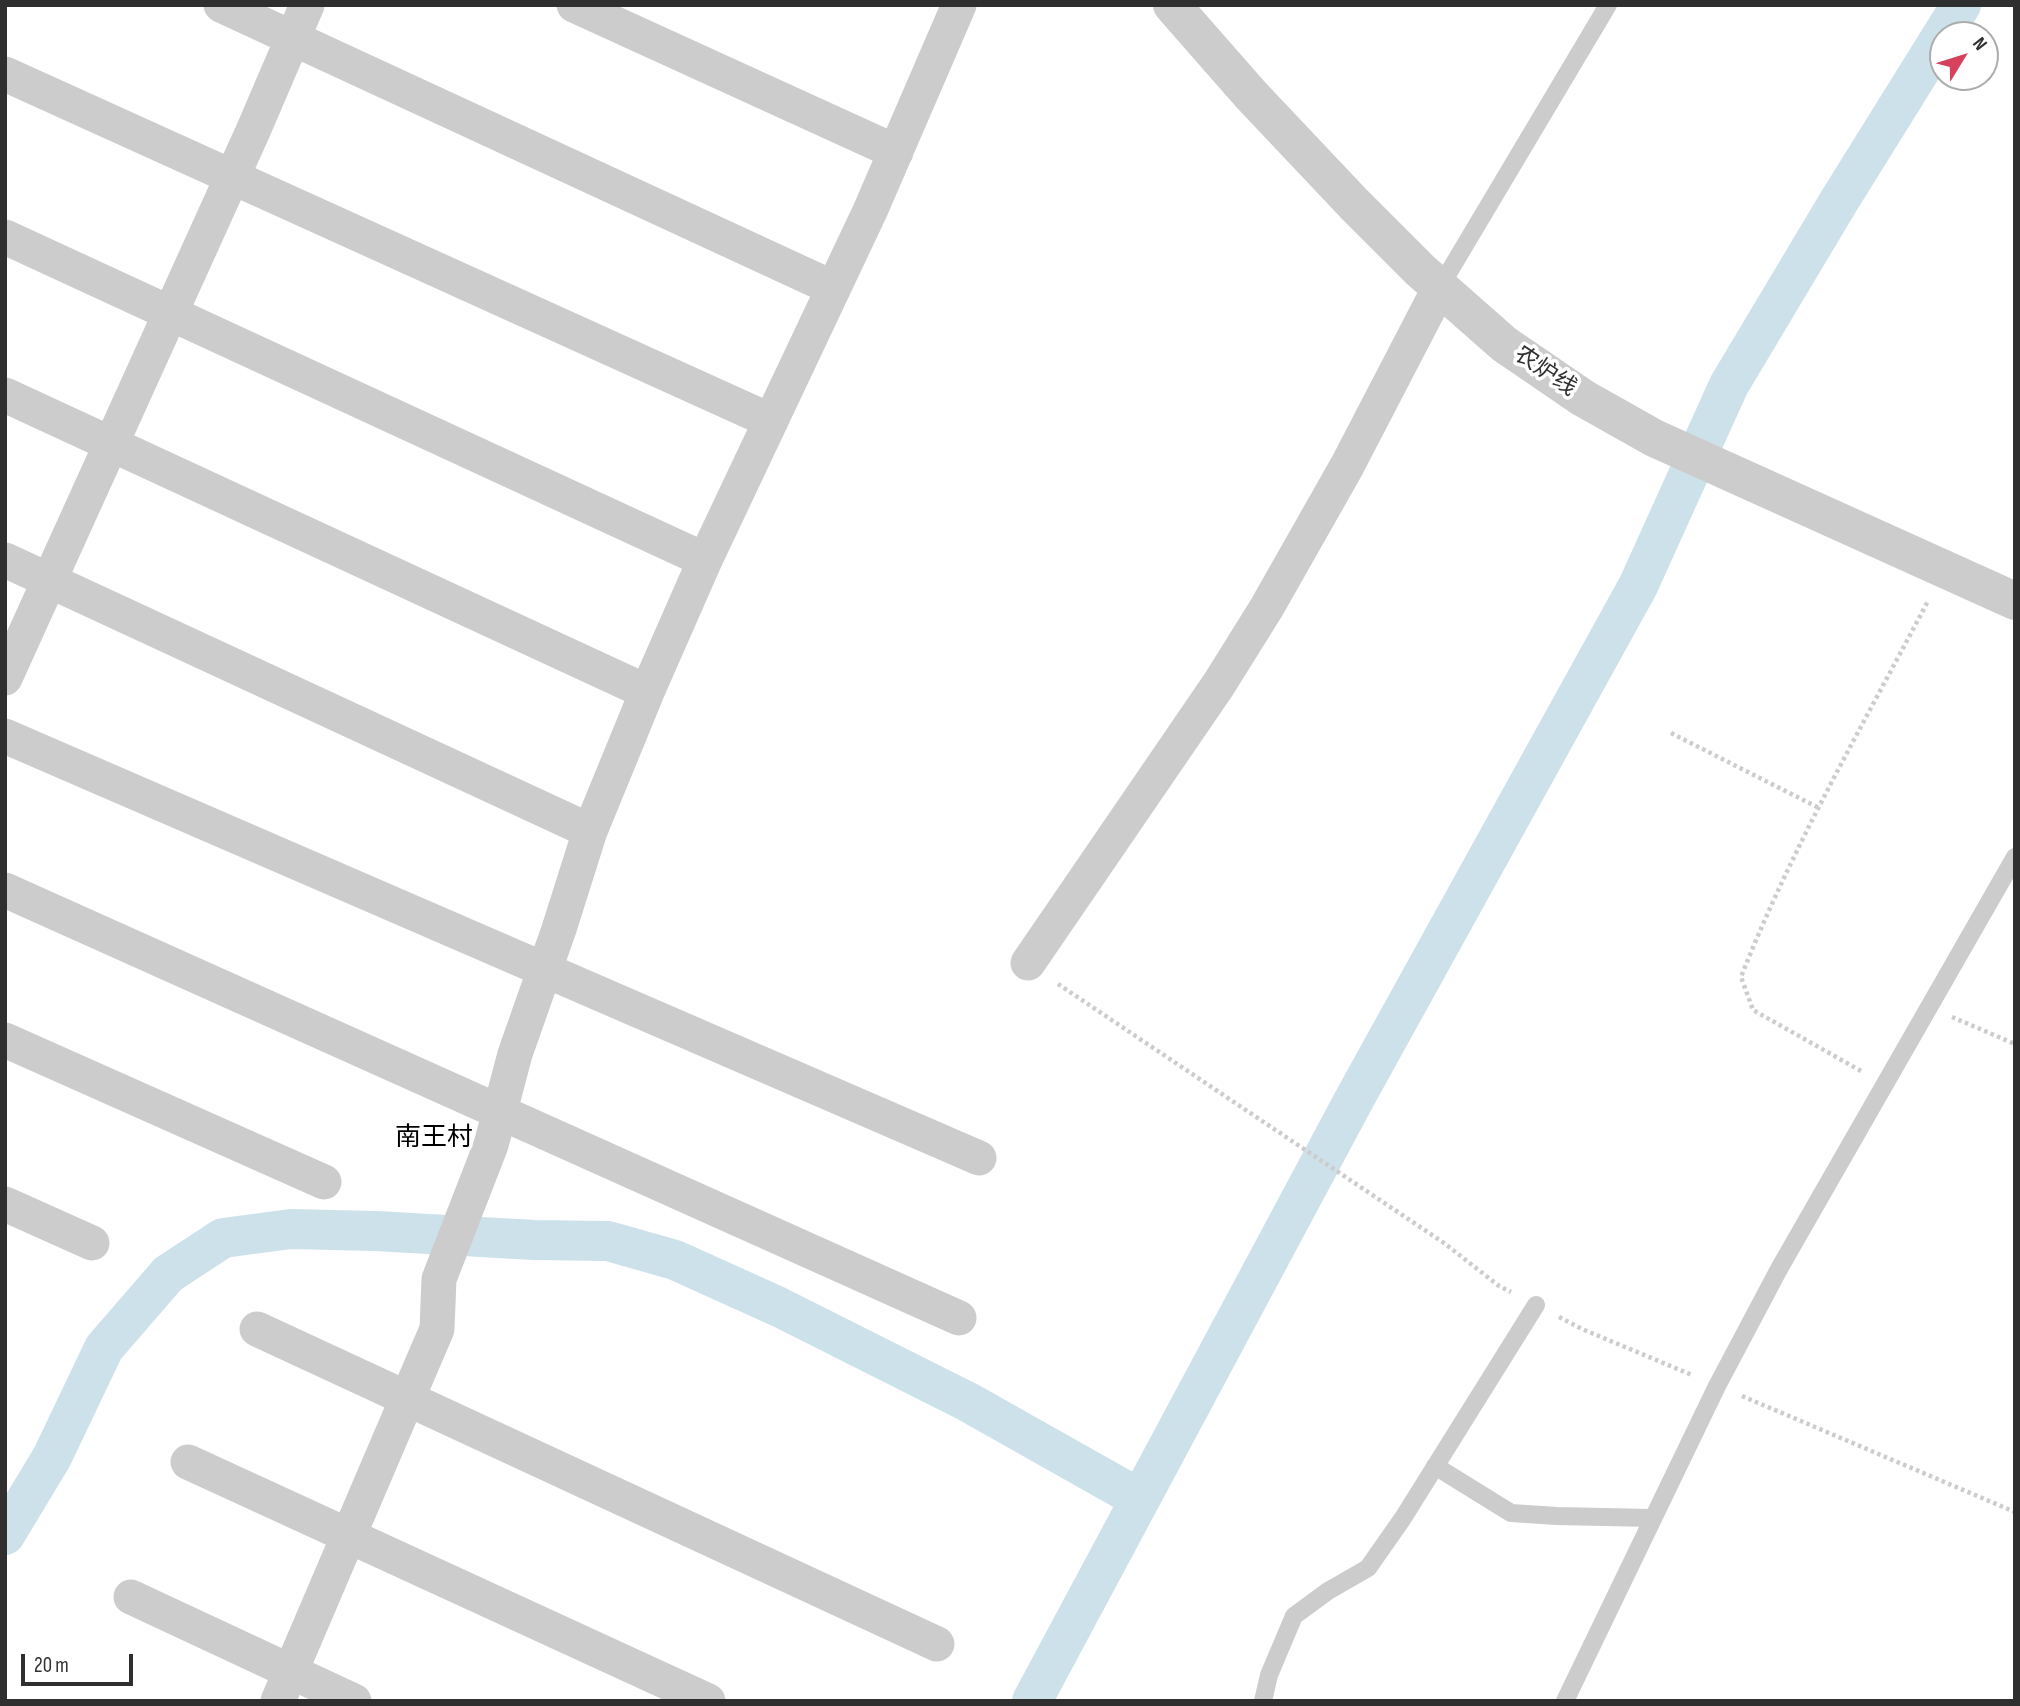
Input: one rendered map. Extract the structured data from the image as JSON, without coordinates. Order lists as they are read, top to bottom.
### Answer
{
  "streets": {
    "street": ["农炉线"]
  },
  "districts": ["南王村"],
  "scale_bar": "20 m",
  "north": "top right"
}
